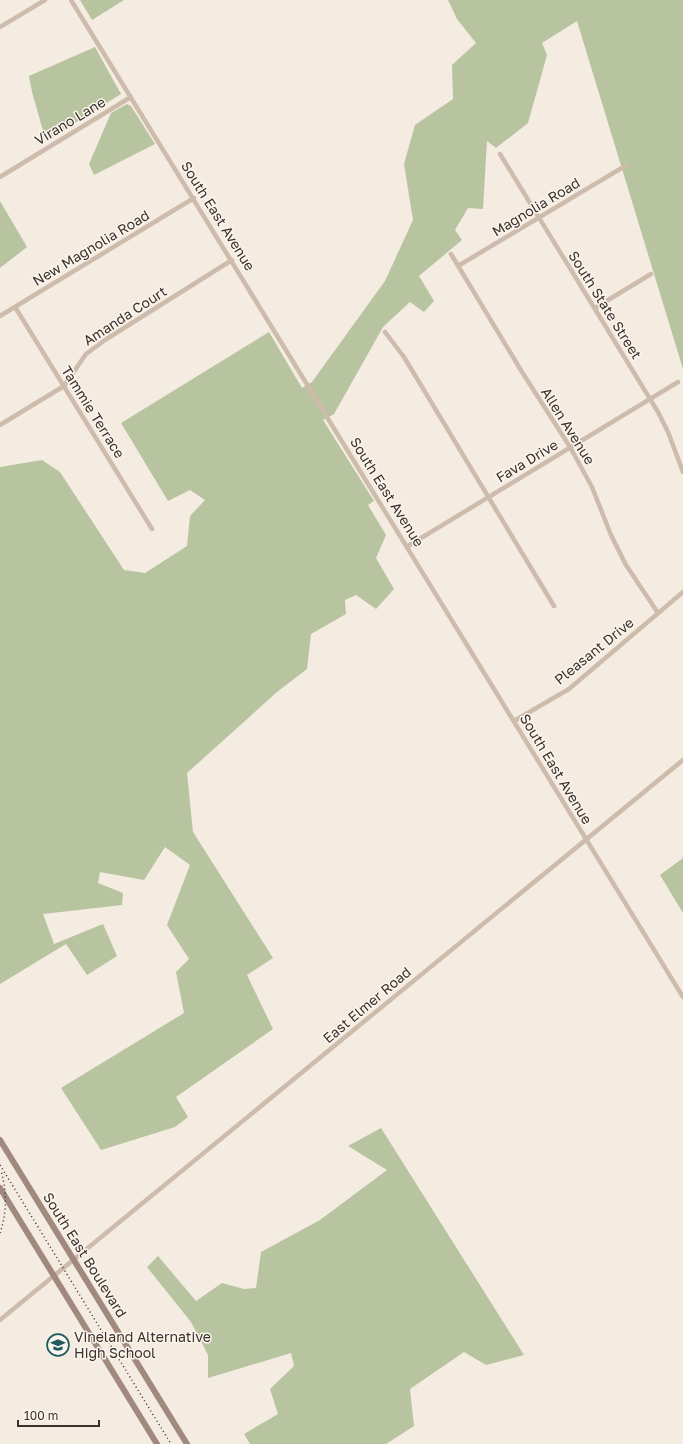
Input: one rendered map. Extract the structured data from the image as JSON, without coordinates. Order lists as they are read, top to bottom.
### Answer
{
  "streets": {
    "main road": ["South East Boulevard"],
    "street": [
      "Virano Lane",
      "Magnolia Road",
      "South East Avenue",
      "New Magnolia Road",
      "South State Street",
      "Amanda Court",
      "Tammie Terrace",
      "Allen Avenue",
      "Fava Drive",
      "Pleasant Drive",
      "East Elmer Road"
    ]
  },
  "crossings": [
    ["Virano Lane", "South East Avenue"],
    ["Magnolia Road", "South State Street"],
    ["Magnolia Road", "Allen Avenue"],
    ["South East Avenue", "New Magnolia Road"],
    ["South East Avenue", "Amanda Court"],
    ["South East Avenue", "Fava Drive"],
    ["South East Avenue", "Pleasant Drive"],
    ["South East Avenue", "East Elmer Road"],
    ["New Magnolia Road", "Tammie Terrace"],
    ["South State Street", "Fava Drive"],
    ["Amanda Court", "Tammie Terrace"],
    ["Allen Avenue", "Fava Drive"],
    ["Allen Avenue", "Pleasant Drive"],
    ["East Elmer Road", "South East Boulevard"]
  ],
  "places": {
    "school or university": ["Vineland Alternative High School"]
  },
  "scale_bar": "100 m"
}
